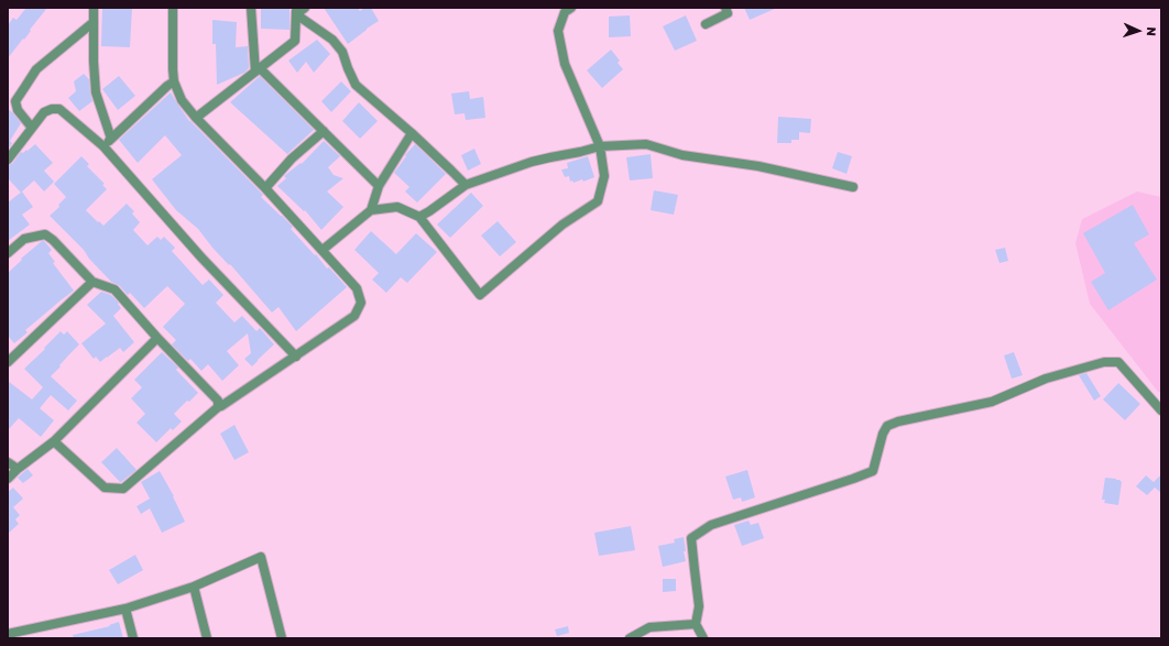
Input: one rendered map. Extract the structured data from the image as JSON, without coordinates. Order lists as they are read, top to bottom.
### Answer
{
  "north": "right"
}
